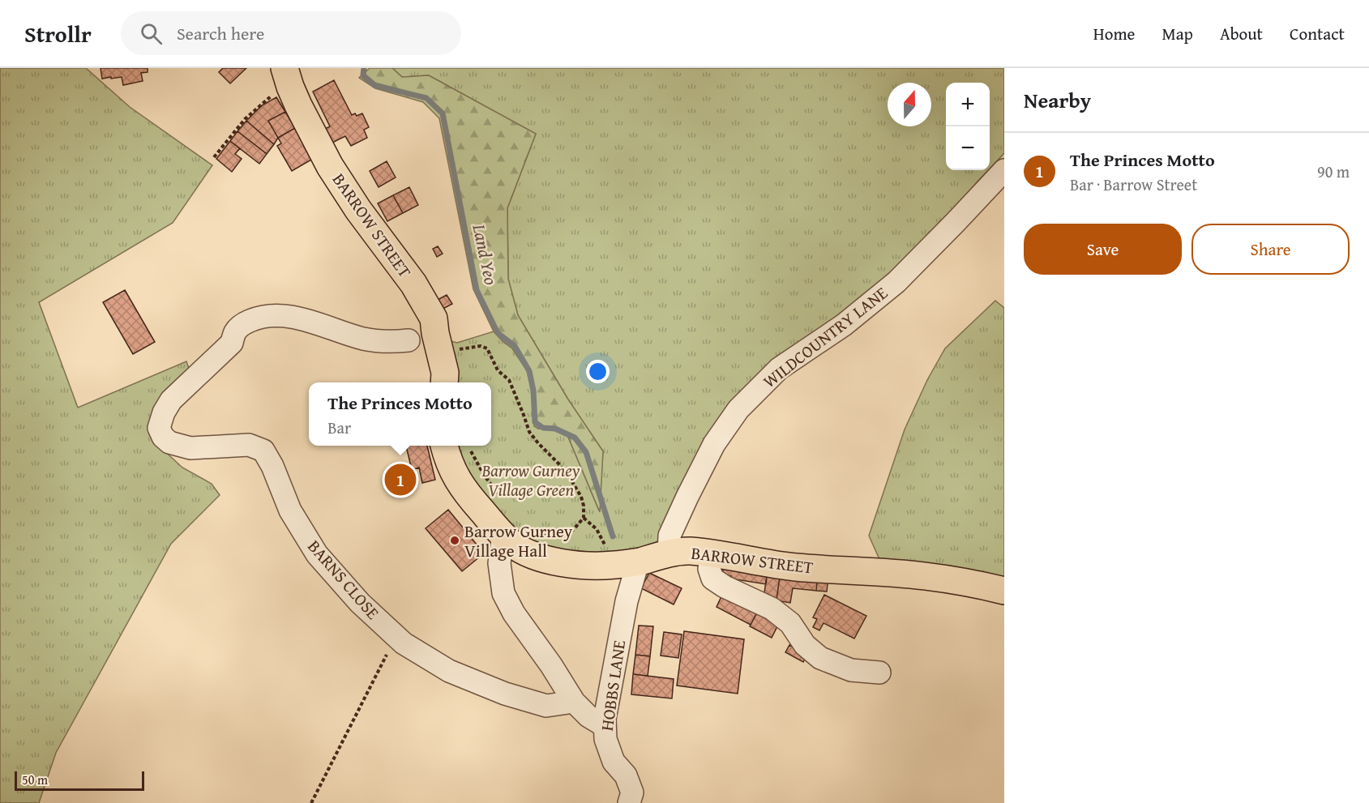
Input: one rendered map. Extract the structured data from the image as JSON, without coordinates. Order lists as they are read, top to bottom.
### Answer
{
  "streets": {
    "main road": ["BARROW STREET"],
    "street": ["WILDCOUNTRY LANE", "BARNS CLOSE", "HOBBS LANE"]
  },
  "crossings": [
    ["BARROW STREET", "WILDCOUNTRY LANE"],
    ["BARROW STREET", "HOBBS LANE"]
  ],
  "water": ["Land Yeo"],
  "parks": ["Barrow Gurney Village Green"],
  "places": ["Barrow Gurney Village Hall"],
  "scale_bar": "50 m",
  "north": "top",
  "page": {
    "header": "Strollr",
    "search": "Search here",
    "nav": [
      "Home",
      "Map",
      "About",
      "Contact"
    ],
    "heading": "Nearby",
    "map_buttons": ["+", "−"],
    "list": [
      {
        "mark": "1",
        "name": "The Princes Motto",
        "note": "Bar · Barrow Street",
        "value": "90 m"
      }
    ],
    "buttons": ["Save", "Share"],
    "popup": ["The Princes Motto", "Bar"],
    "pins": "1",
    "scale": "50 m"
  }
}
